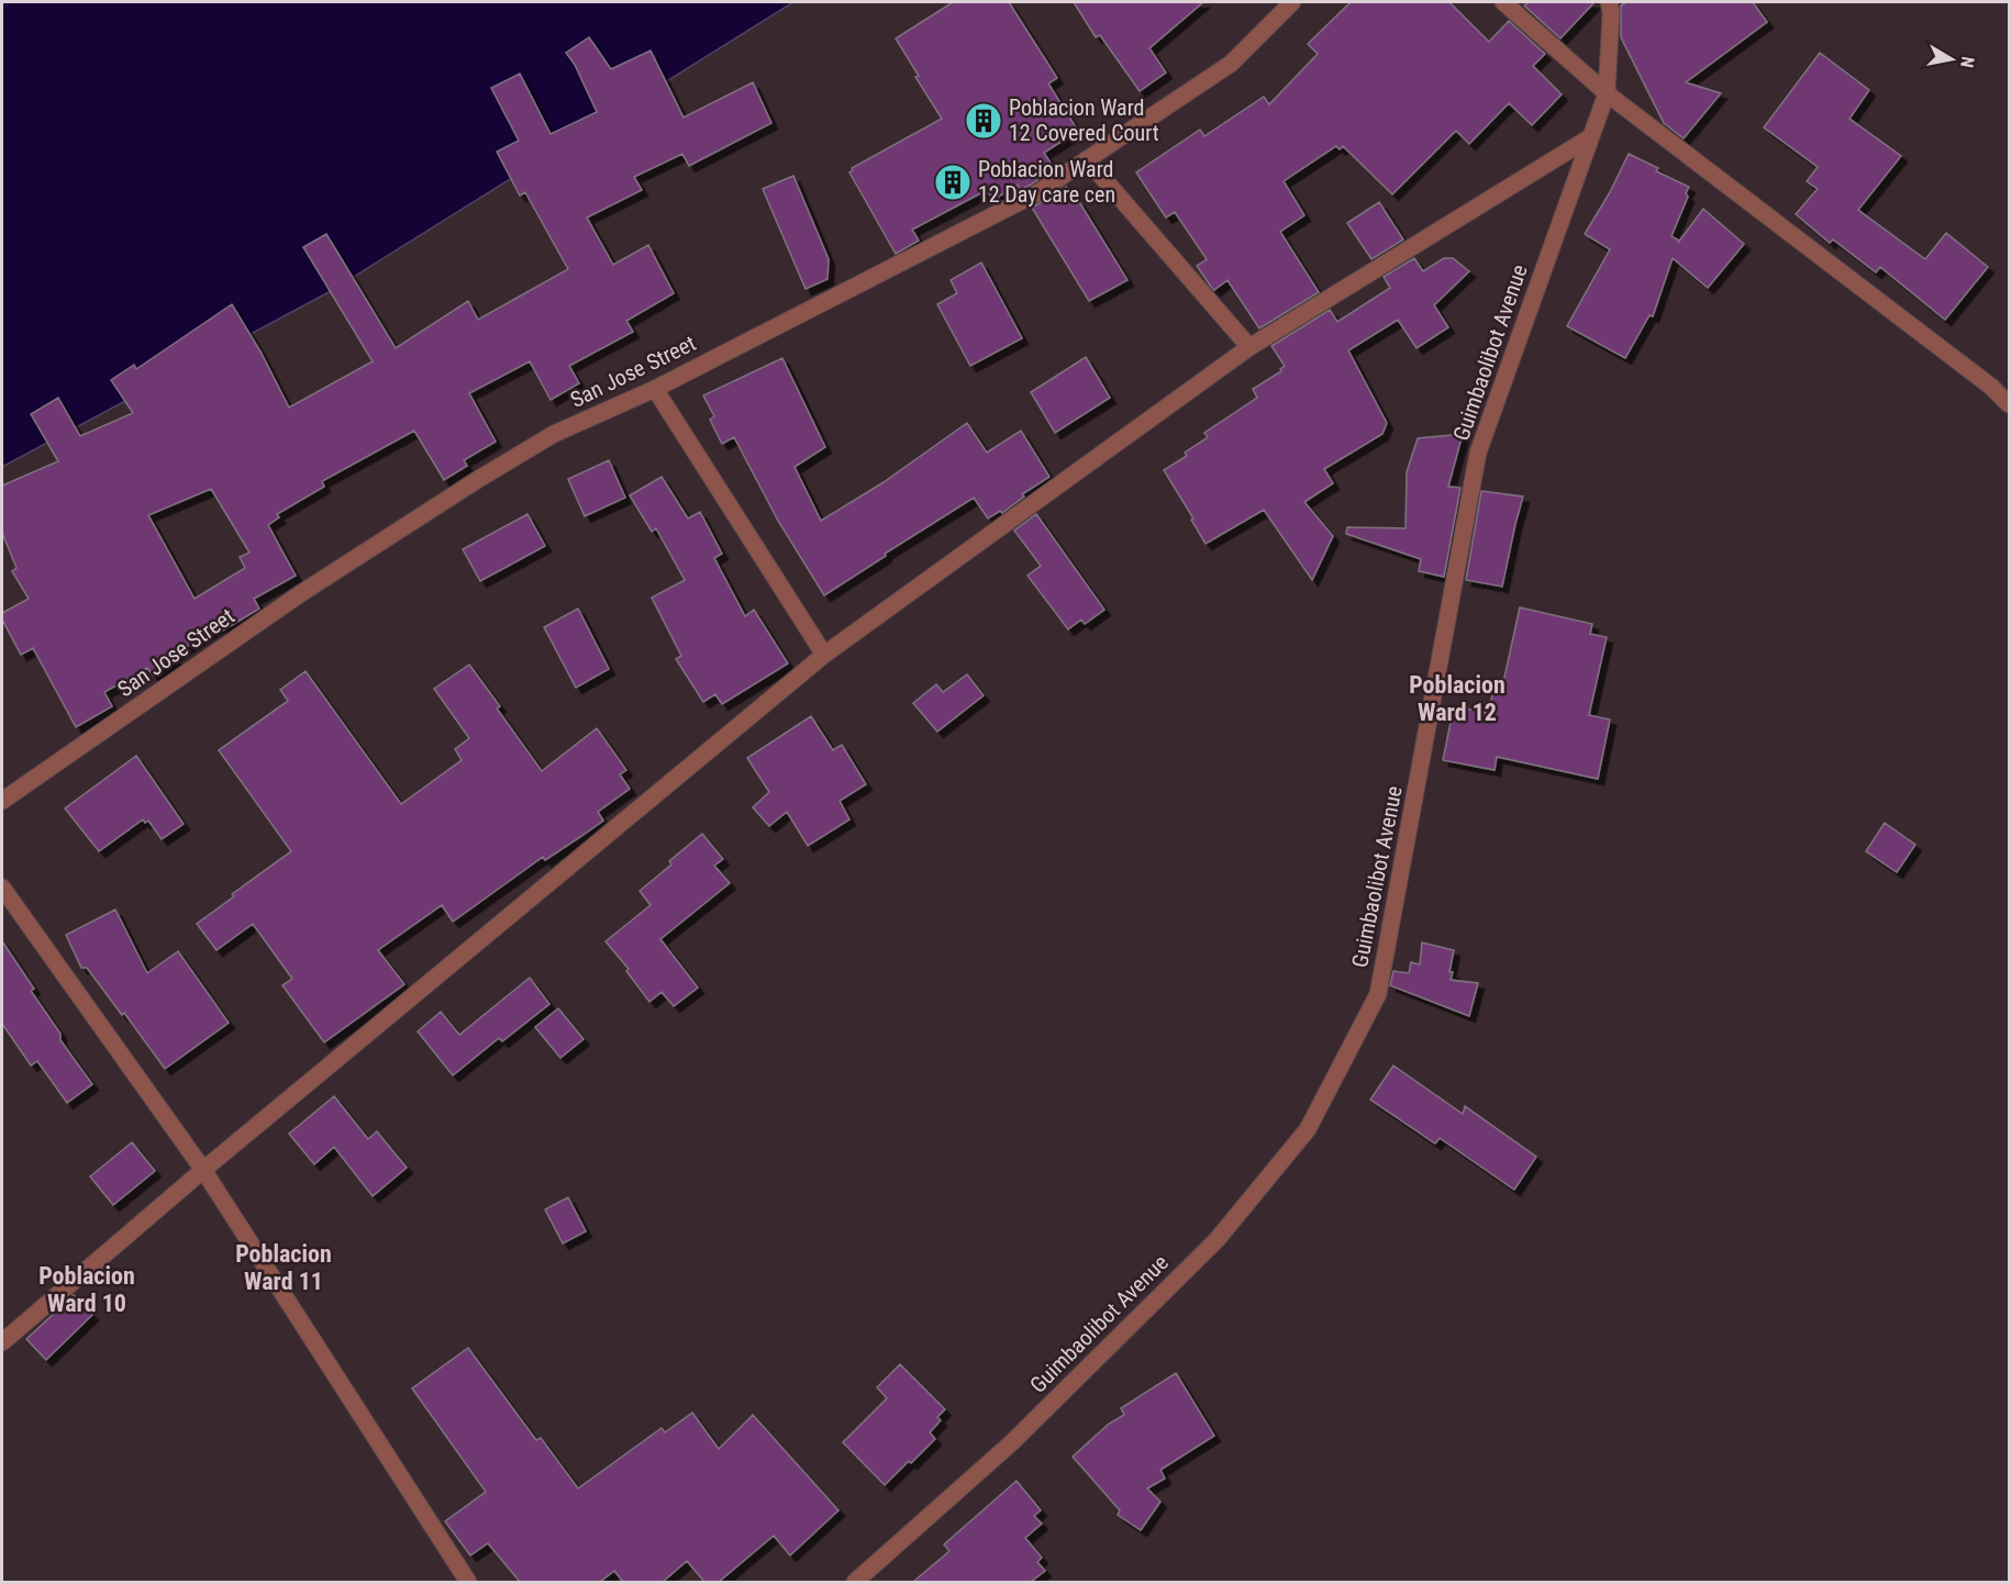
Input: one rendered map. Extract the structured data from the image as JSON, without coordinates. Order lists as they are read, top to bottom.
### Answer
{
  "streets": {
    "street": ["Guimbaolibot Avenue", "San Jose Street"]
  },
  "districts": ["Poblacion Ward 12", "Poblacion Ward 11", "Poblacion Ward 10"],
  "places": {
    "building": ["Poblacion Ward 12 Covered Court", "Poblacion Ward 12 Day care cen"]
  },
  "north": "right"
}
